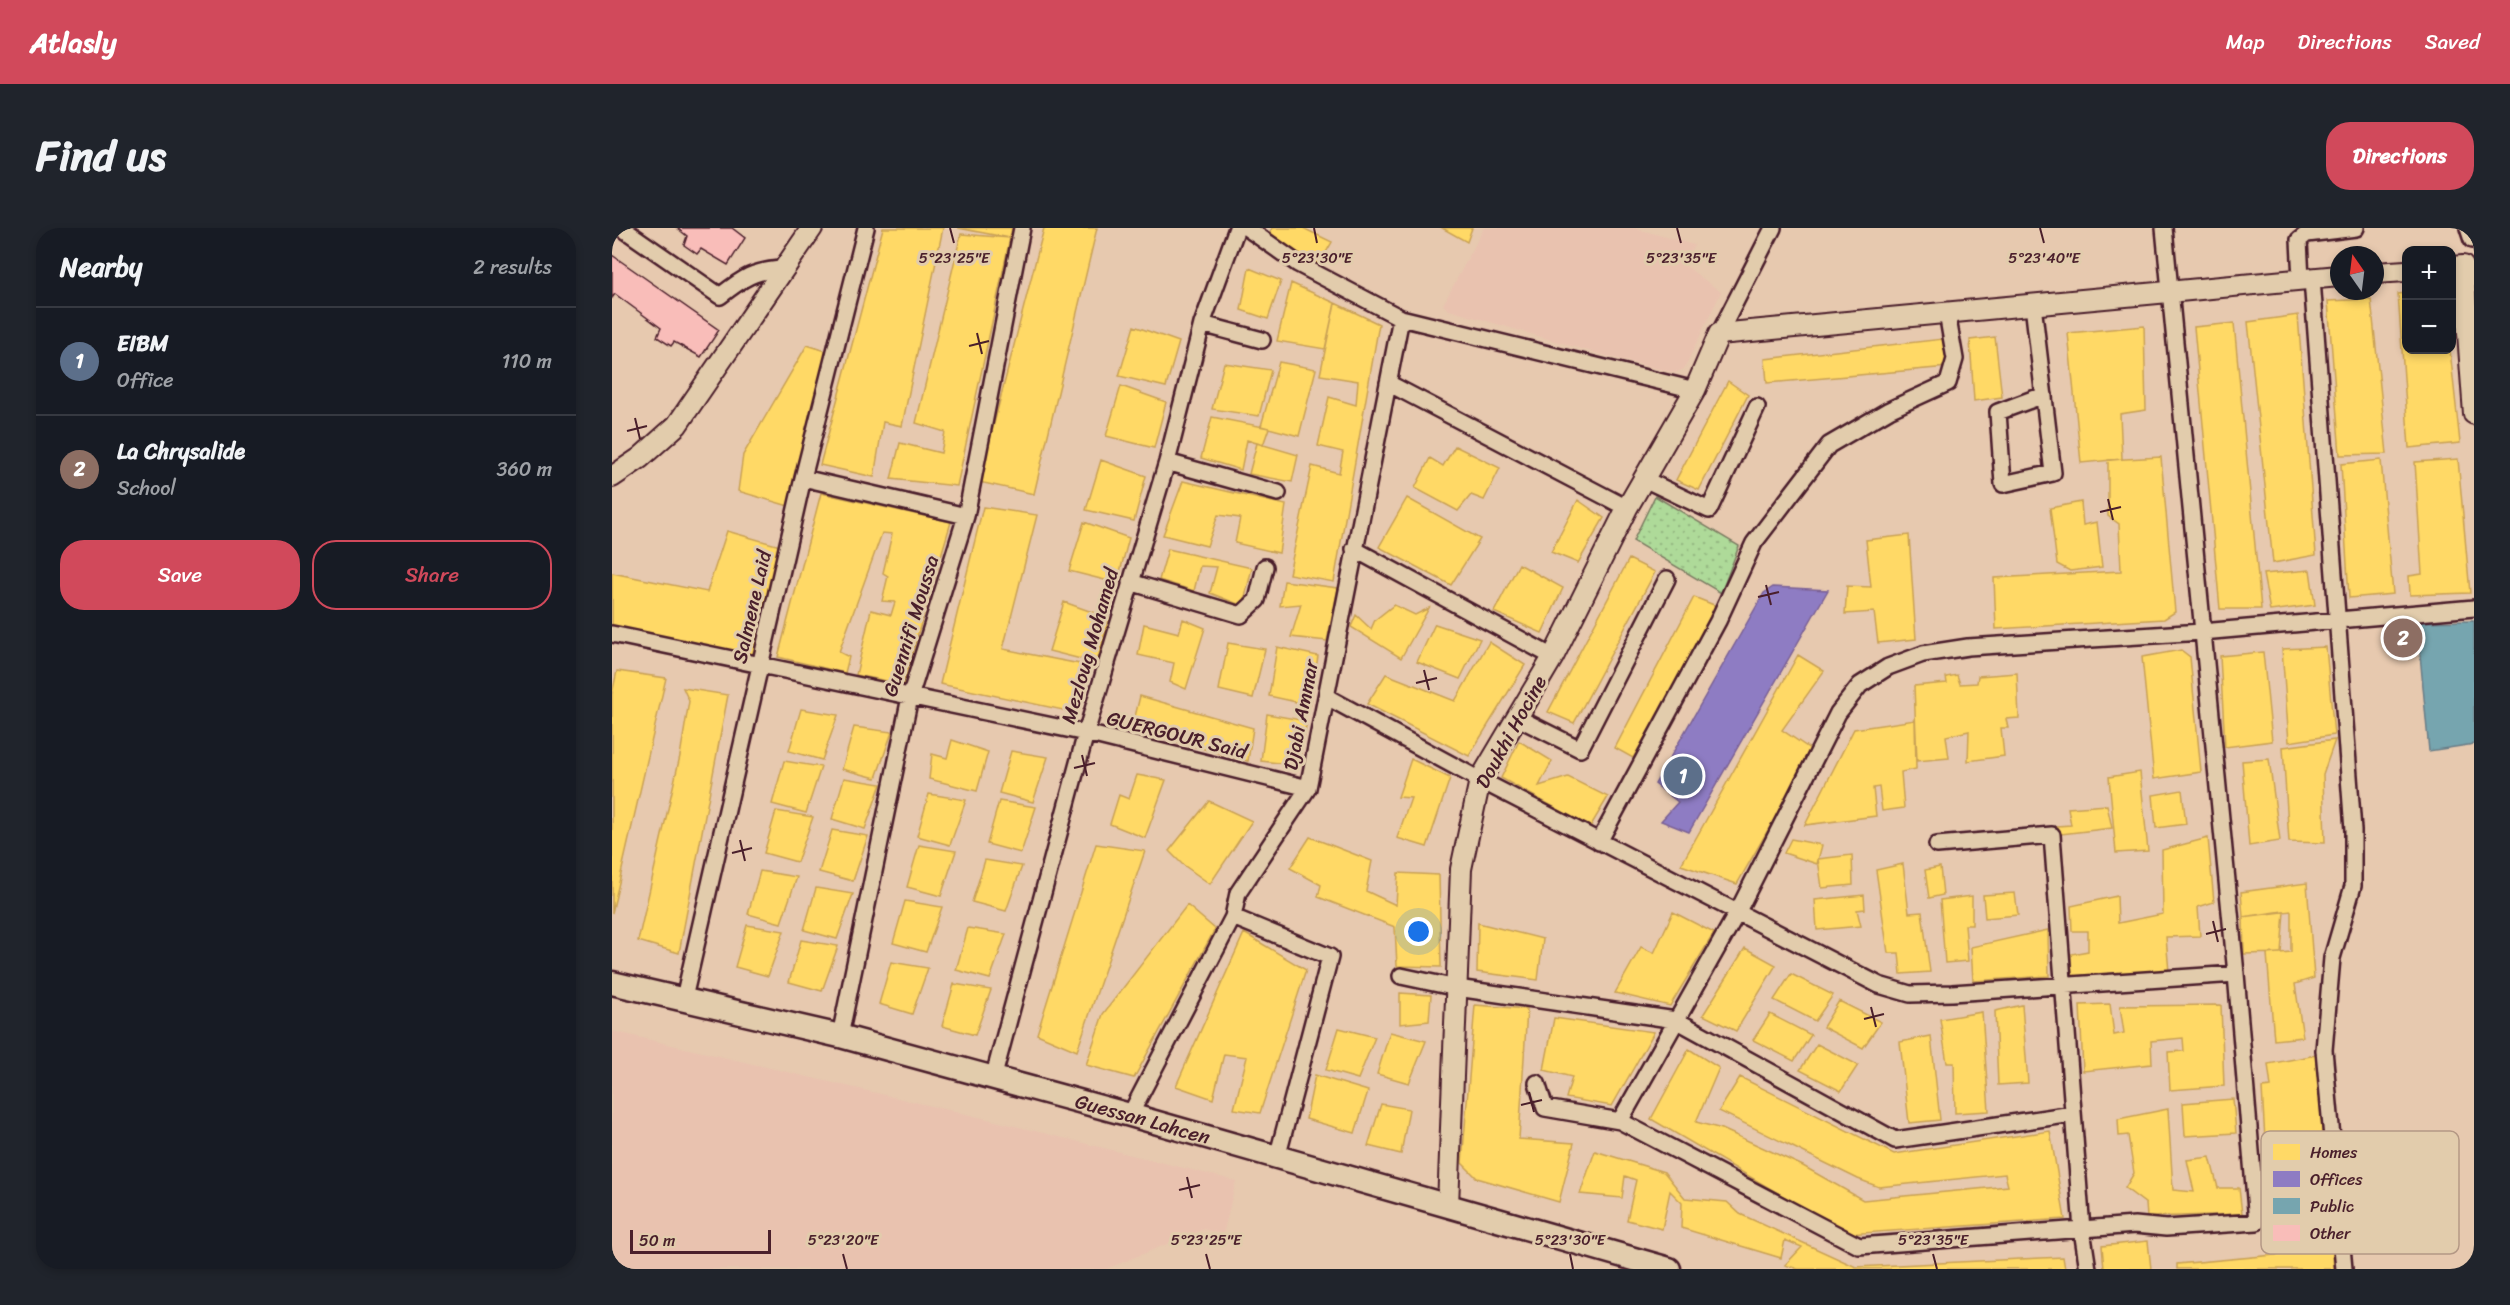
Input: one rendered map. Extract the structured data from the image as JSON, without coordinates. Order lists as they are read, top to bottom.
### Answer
{
  "streets": {
    "main road": ["Guessan Lahcen"],
    "street": [
      "Salmene Laid",
      "Guennifi Moussa",
      "Mezloug Mohamed",
      "Djabi Ammar",
      "Doukhi Hocine",
      "GUERGOUR Said"
    ]
  },
  "crossings": [
    ["Salmene Laid", "GUERGOUR Said"],
    ["Salmene Laid", "Guessan Lahcen"],
    ["Guennifi Moussa", "GUERGOUR Said"],
    ["Guennifi Moussa", "Guessan Lahcen"],
    ["Mezloug Mohamed", "GUERGOUR Said"],
    ["Mezloug Mohamed", "Guessan Lahcen"],
    ["Djabi Ammar", "GUERGOUR Said"],
    ["Djabi Ammar", "Guessan Lahcen"],
    ["Doukhi Hocine", "Guessan Lahcen"]
  ],
  "legend": [
    "Homes",
    "Offices",
    "Public",
    "Other"
  ],
  "scale_bar": "50 m",
  "north": "top",
  "page": {
    "header": "Atlasly",
    "nav": ["Map", "Directions", "Saved"],
    "title": "Find us",
    "buttons": [
      "Directions",
      ["Save", "Share"]
    ],
    "heading": ["Nearby", "2 results"],
    "map_buttons": ["+", "−"],
    "list": [
      {
        "mark": "1",
        "name": "EIBM",
        "note": "Office",
        "value": "110 m"
      },
      {
        "mark": "2",
        "name": "La Chrysalide",
        "note": "School",
        "value": "360 m"
      }
    ],
    "pins": ["2", "1"],
    "scale": "50 m"
  },
  "coordinates": [
    "5°23'25\"E",
    "5°23'30\"E",
    "5°23'35\"E",
    "5°23'40\"E",
    "5°23'20\"E"
  ]
}
